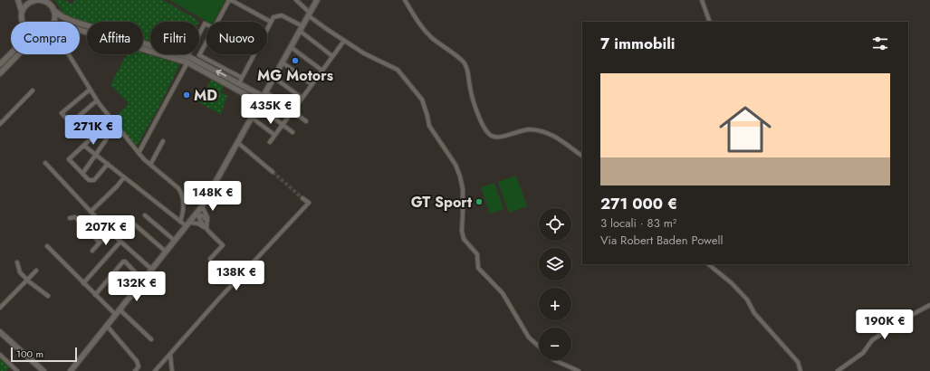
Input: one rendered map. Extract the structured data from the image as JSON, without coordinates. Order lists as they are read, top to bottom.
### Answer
{
  "places": ["MG Motors", "MD", "GT Sport"],
  "scale_bar": "100 m",
  "page": {
    "chip": [
      "Compra",
      "Affitta",
      "Filtri",
      "Nuovo"
    ],
    "heading": "7 immobili",
    "list": [
      {
        "name": "271 000 €",
        "note": "3 locali · 83 m² · Via Robert Baden Powell"
      }
    ],
    "price": [
      "435K €",
      "271K €",
      "148K €",
      "207K €",
      "138K €",
      "132K €",
      "190K €"
    ],
    "map_buttons": ["+", "−"],
    "scale": "100 m"
  }
}
